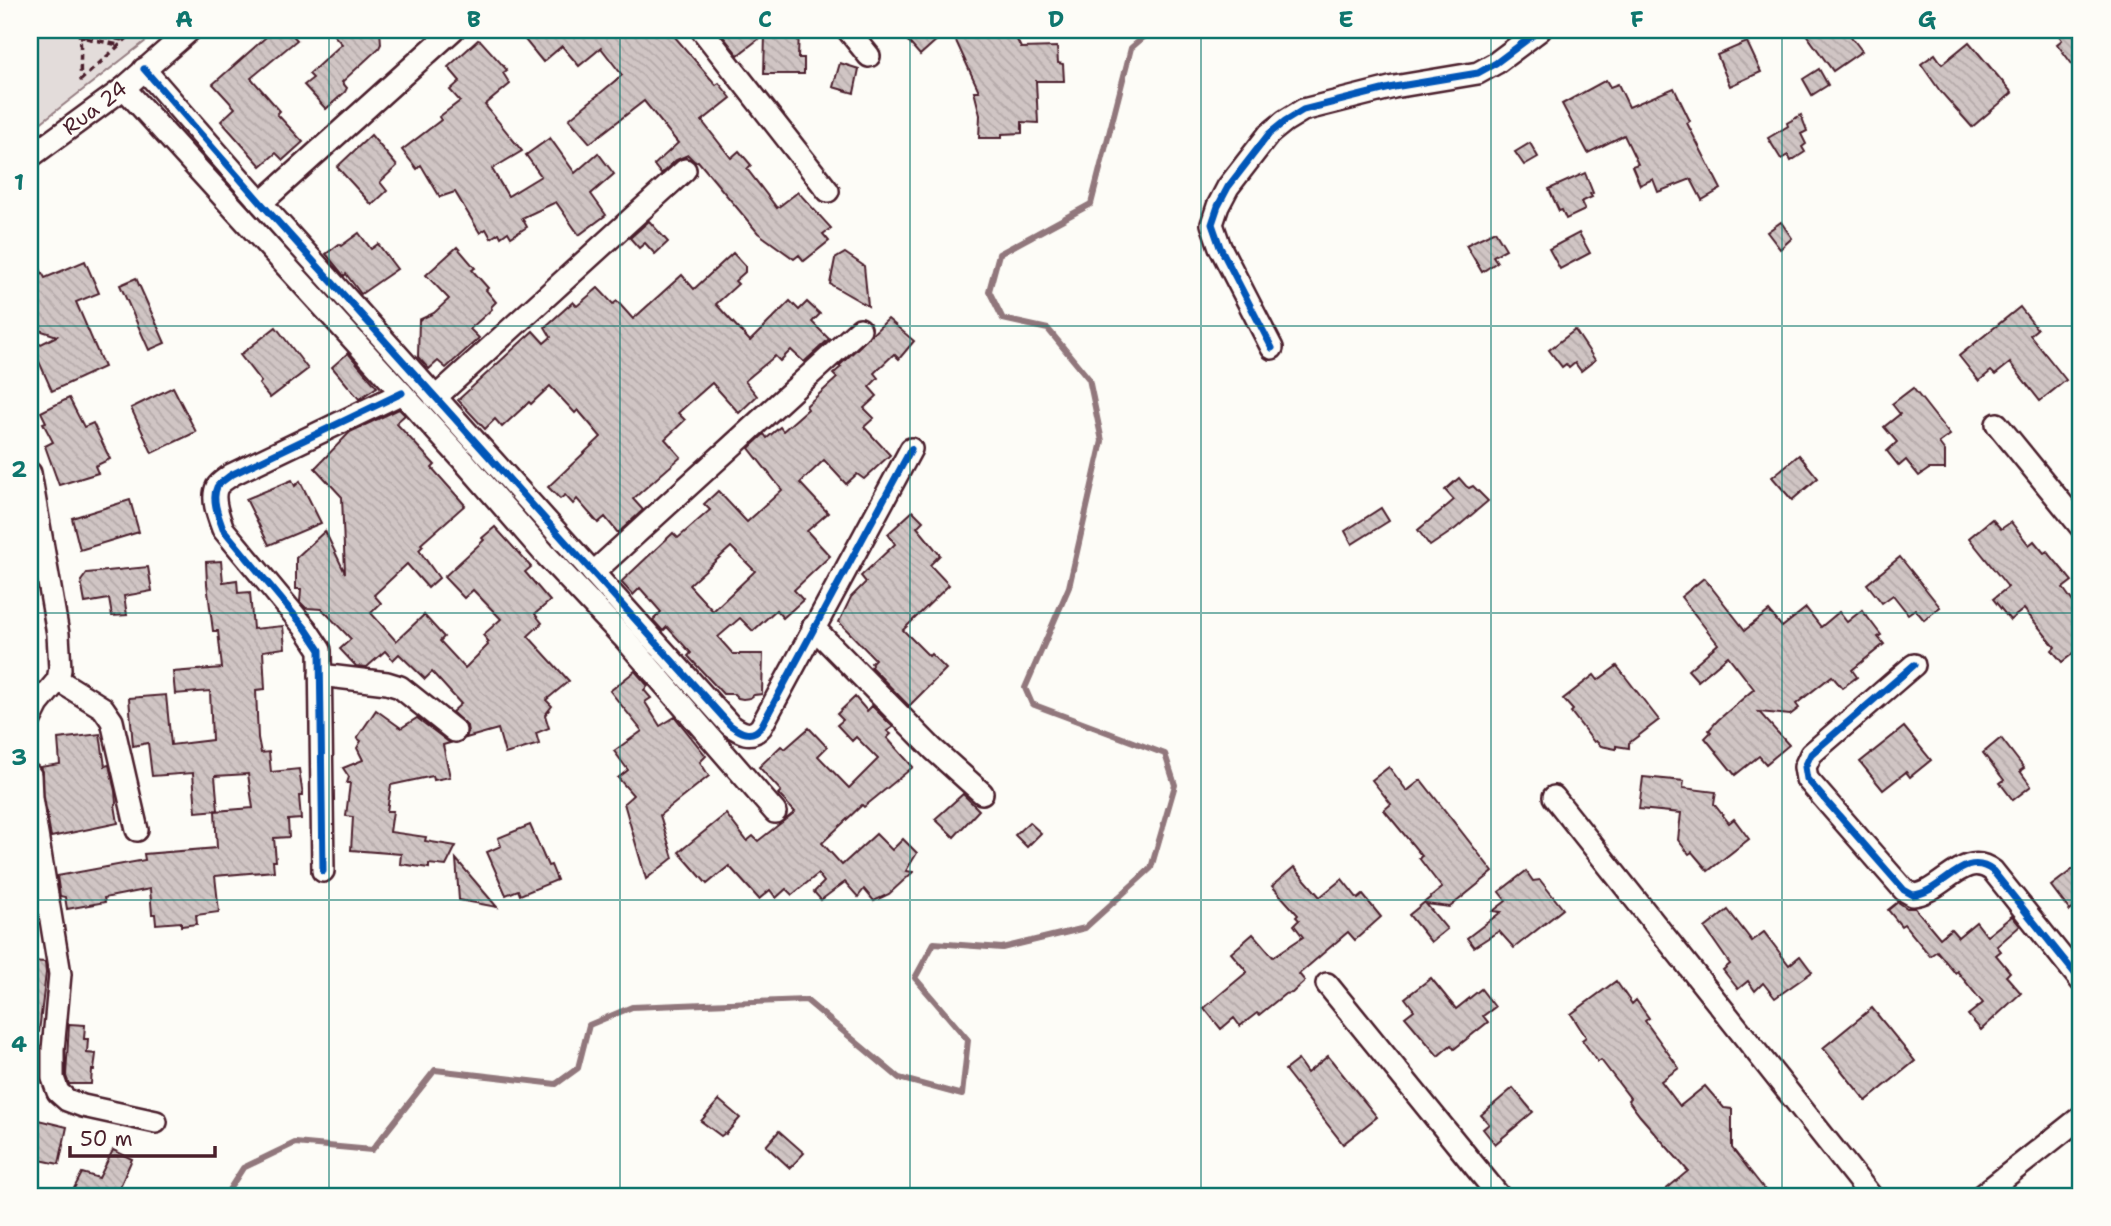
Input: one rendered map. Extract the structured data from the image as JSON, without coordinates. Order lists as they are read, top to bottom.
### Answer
{
  "streets": {
    "street": ["Rua 24"]
  },
  "scale_bar": "50 m",
  "grid": {
    "columns": [
      "A",
      "B",
      "C",
      "D",
      "E",
      "F",
      "G"
    ],
    "rows": [
      "1",
      "2",
      "3",
      "4"
    ]
  }
}
